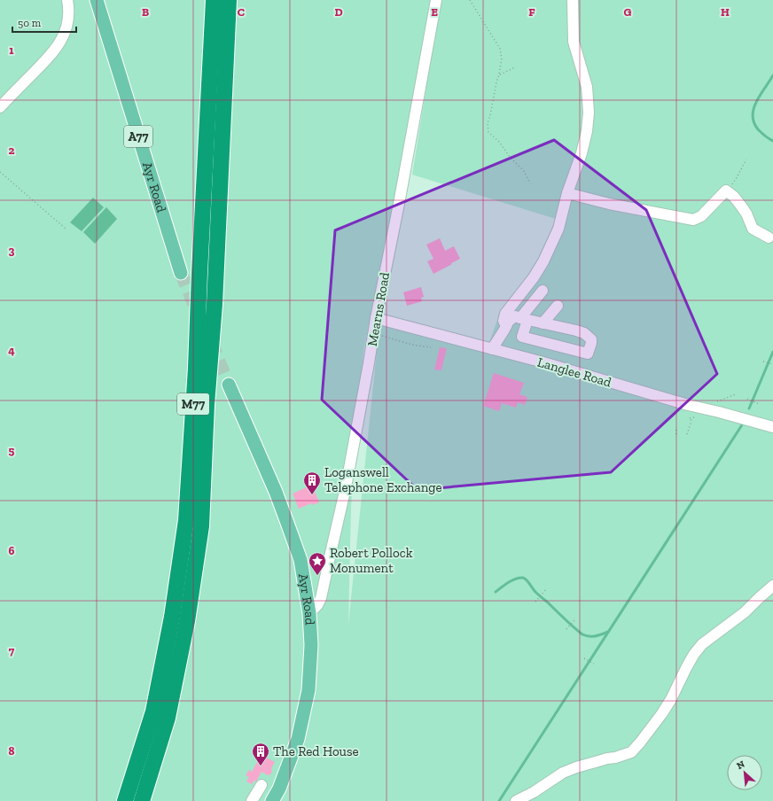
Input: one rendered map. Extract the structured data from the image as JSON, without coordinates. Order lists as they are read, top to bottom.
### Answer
{
  "streets": {
    "highway": ["M77"],
    "main road": ["A77", "Ayr Road"],
    "street": ["Mearns Road", "Langlee Road"]
  },
  "crossings": [
    ["Ayr Road", "Mearns Road"],
    ["Mearns Road", "Langlee Road"]
  ],
  "places": {
    "building": ["Loganswell Telephone Exchange", "The Red House"],
    "place": ["Robert Pollock Monument"]
  },
  "scale_bar": "50 m",
  "north": "top left",
  "grid": {
    "columns": [
      "B",
      "C",
      "D",
      "E",
      "F",
      "G",
      "H"
    ],
    "rows": [
      "1",
      "2",
      "3",
      "4",
      "5",
      "6",
      "7",
      "8"
    ]
  }
}
